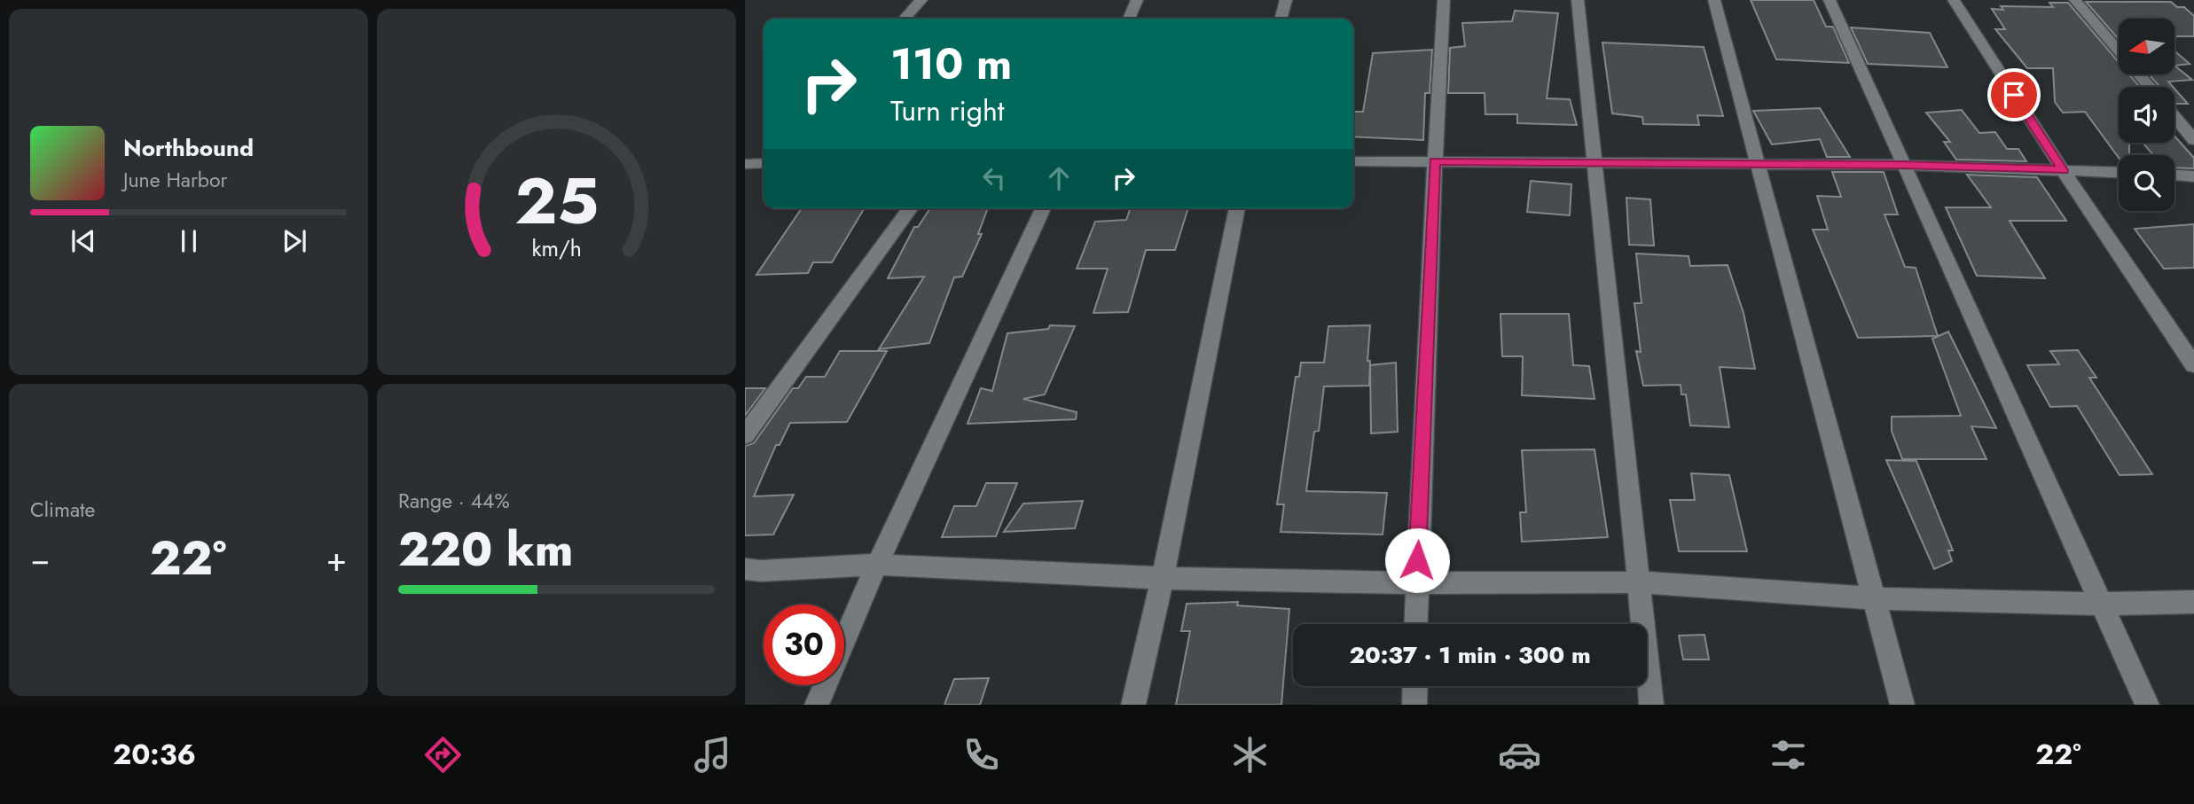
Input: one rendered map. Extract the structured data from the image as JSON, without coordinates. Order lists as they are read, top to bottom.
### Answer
{
  "north": "left",
  "page": {
    "turn": ["110 m", "Turn right"],
    "song": ["Northbound", "June Harbor"],
    "tile": [
      "Climate",
      ["Range · 44%", "220 km"]
    ],
    "heat": ["−", "22°", "+"],
    "limit": "30",
    "trip": "20:37 · 1 min · 300 m",
    "tabs": ["20:36", "22°"],
    "gauge": ["25", "km/h"]
  }
}
